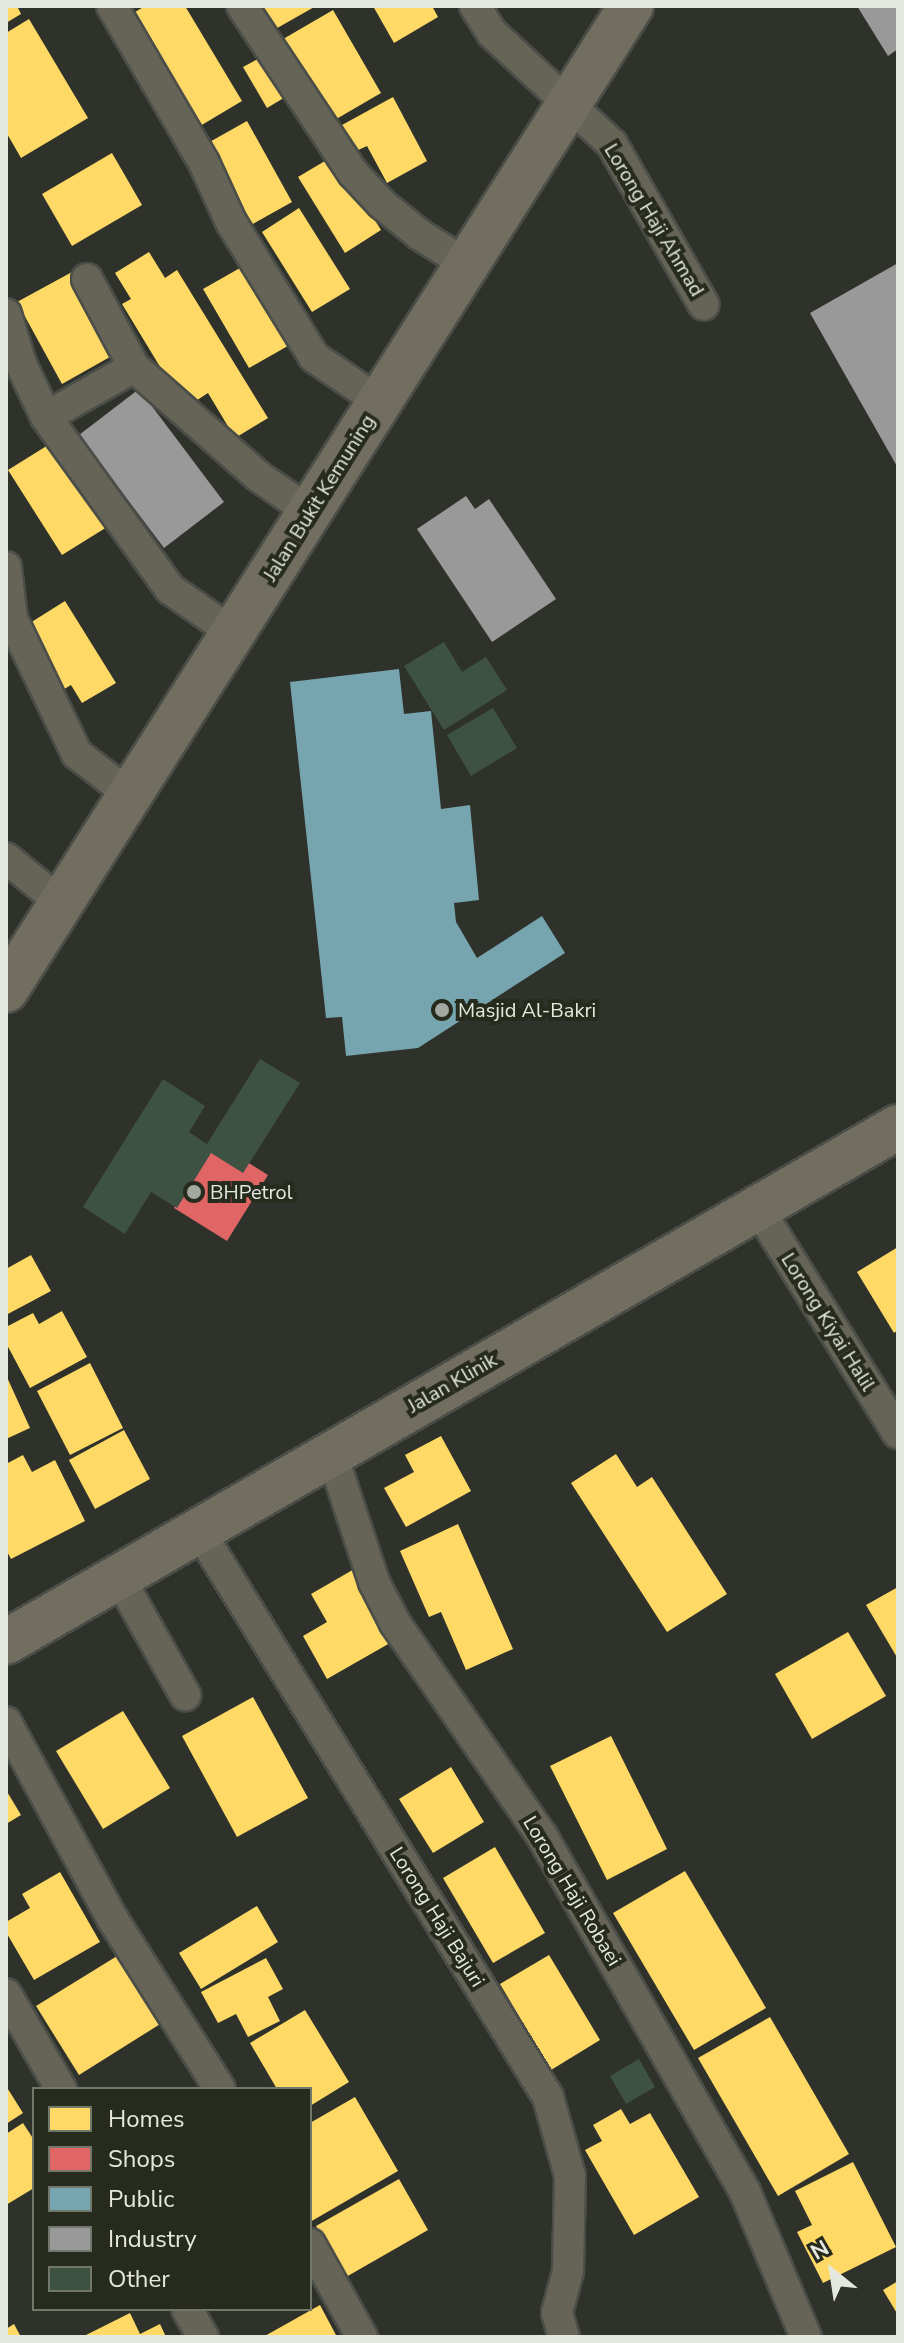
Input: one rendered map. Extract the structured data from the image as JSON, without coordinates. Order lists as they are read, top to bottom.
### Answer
{
  "streets": {
    "main road": ["Jalan Bukit Kemuning", "Jalan Klinik"],
    "street": [
      "Lorong Haji Ahmad",
      "Lorong Kiyai Halil",
      "Lorong Haji Robaei",
      "Lorong Haji Bajuri"
    ]
  },
  "crossings": [
    ["Lorong Haji Ahmad", "Jalan Bukit Kemuning"],
    ["Lorong Kiyai Halil", "Jalan Klinik"],
    ["Jalan Klinik", "Lorong Haji Robaei"],
    ["Jalan Klinik", "Lorong Haji Bajuri"]
  ],
  "places": ["Masjid Al-Bakri", "BHPetrol"],
  "legend": [
    "Homes",
    "Shops",
    "Public",
    "Industry",
    "Other"
  ],
  "north": "top left"
}
